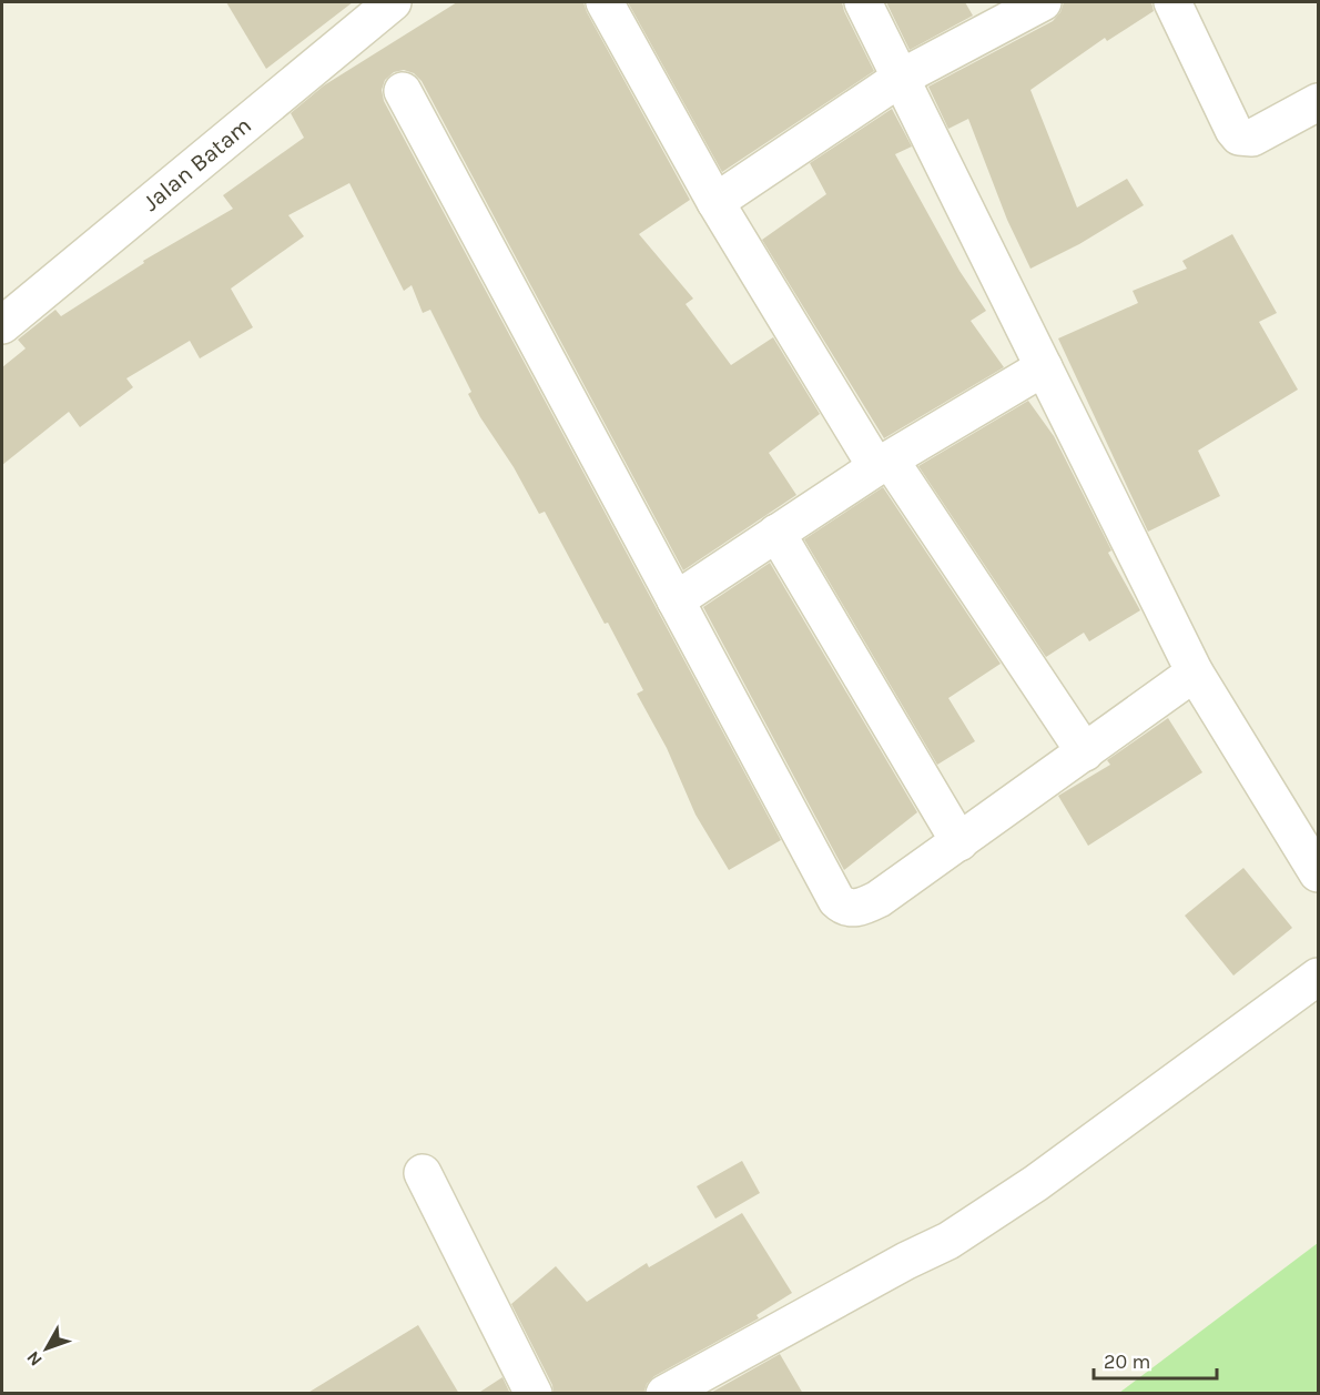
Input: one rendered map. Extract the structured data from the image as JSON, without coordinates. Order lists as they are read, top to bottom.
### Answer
{
  "streets": {
    "street": ["Jalan Batam"]
  },
  "scale_bar": "20 m",
  "north": "bottom left"
}
